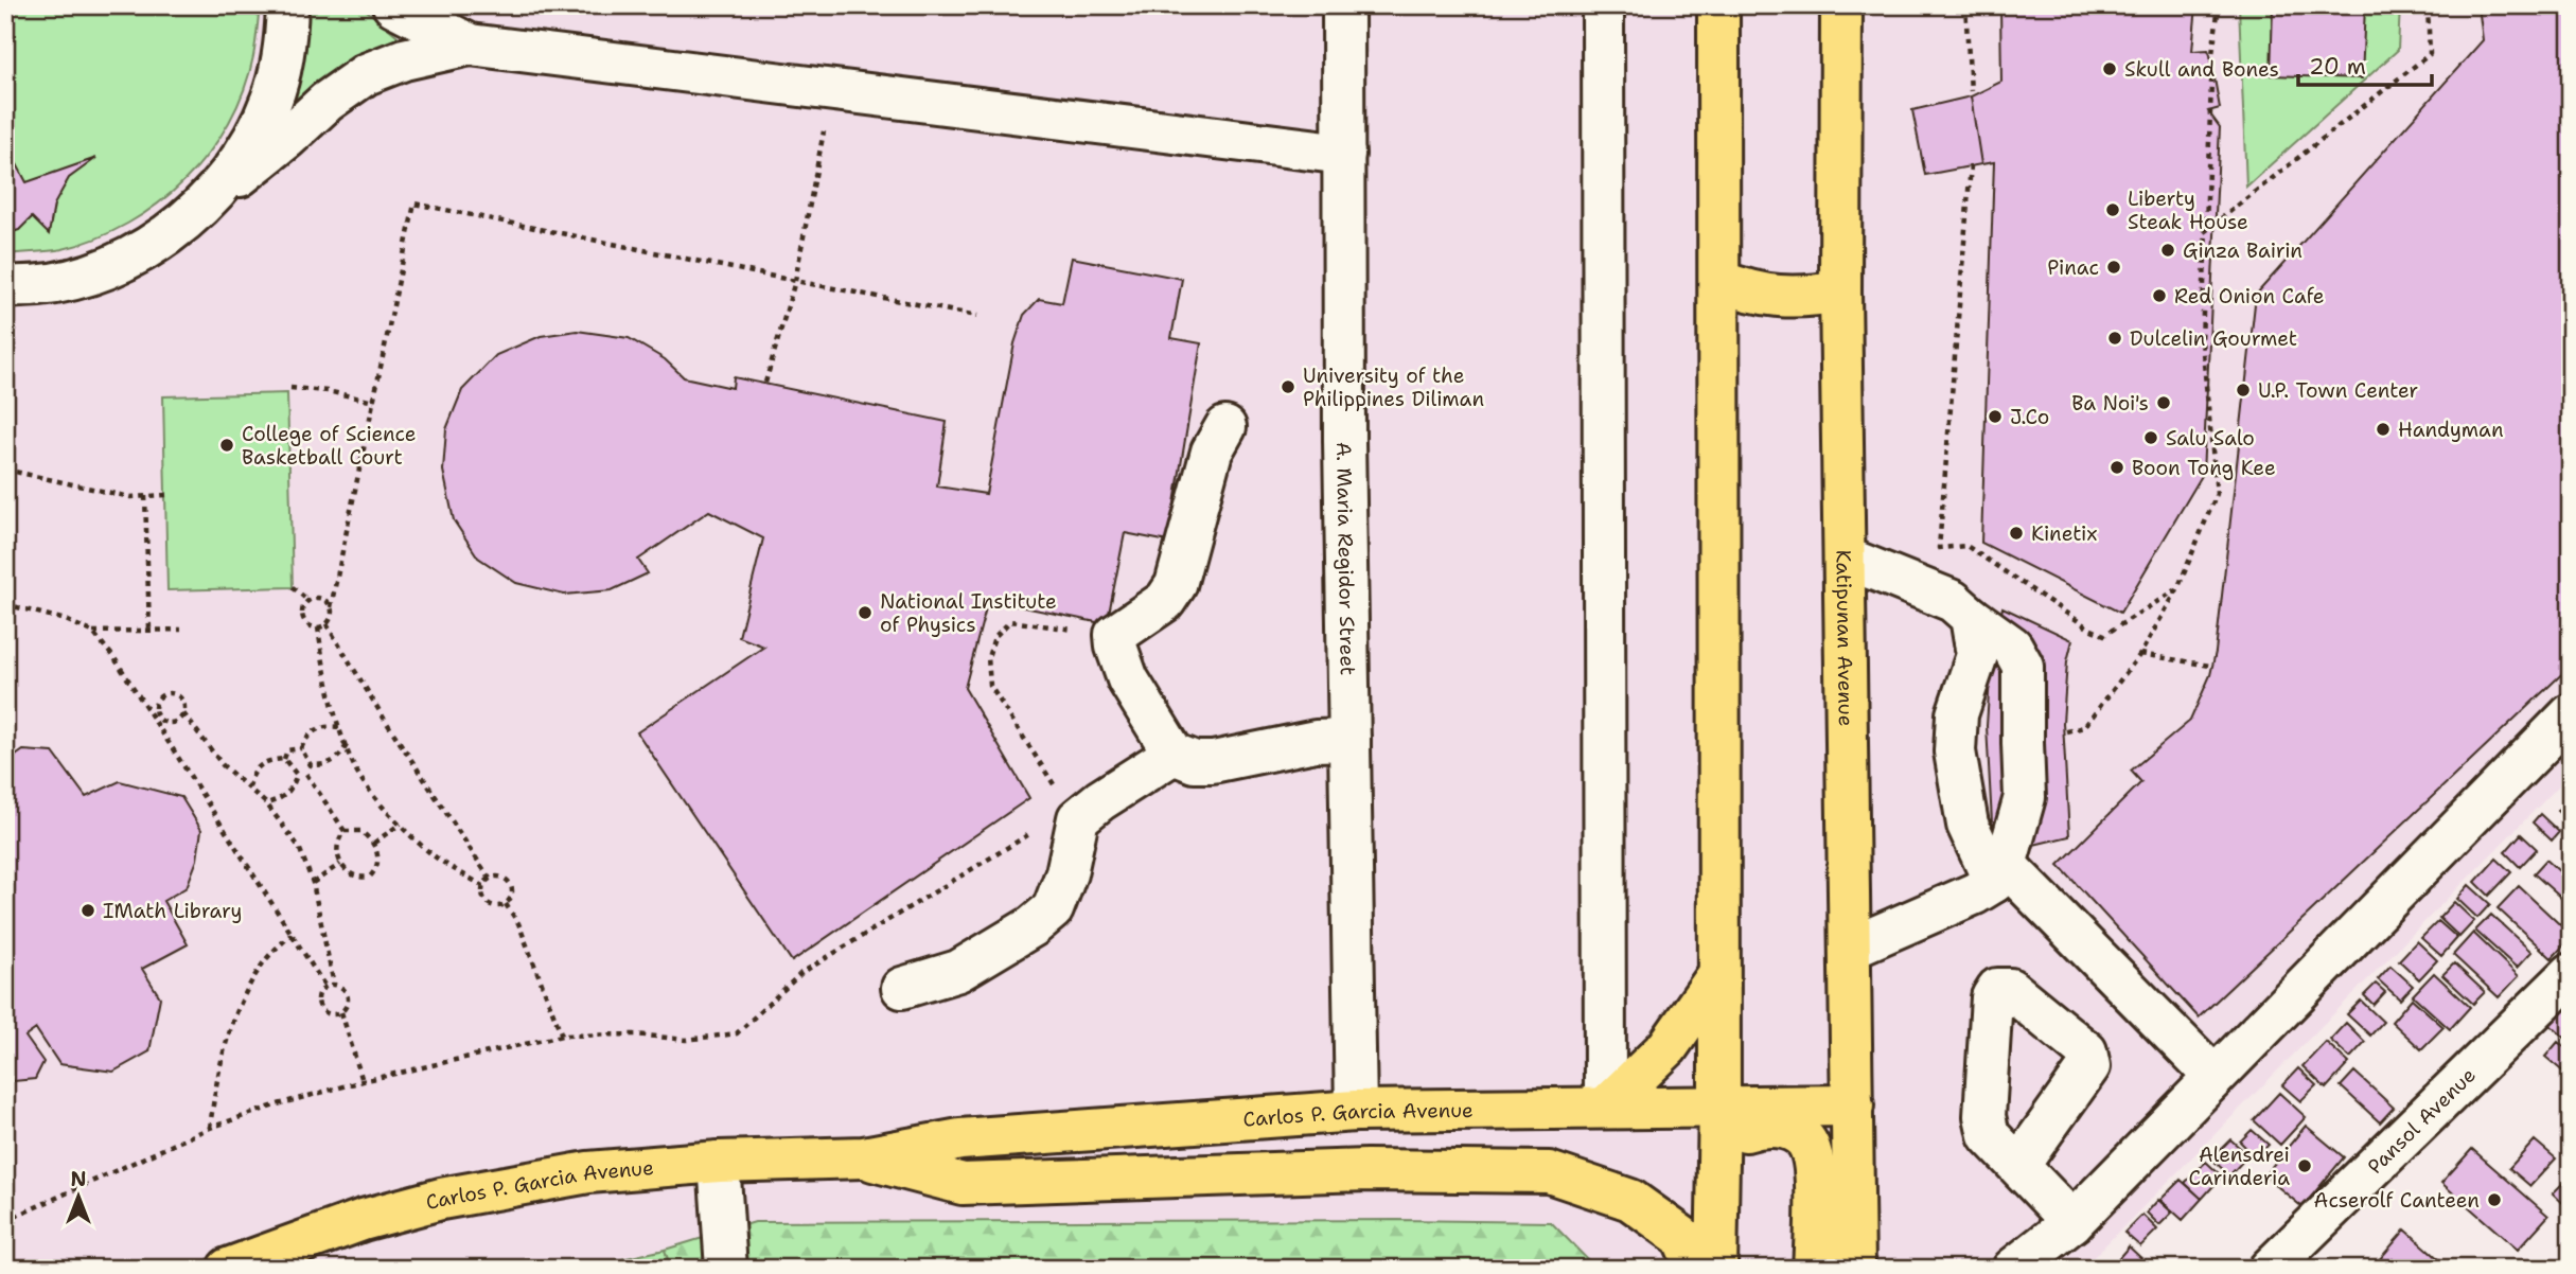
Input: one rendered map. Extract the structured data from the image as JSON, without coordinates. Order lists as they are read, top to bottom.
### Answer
{
  "streets": {
    "main road": ["Katipunan Avenue", "Carlos P. Garcia Avenue"],
    "street": ["A. Maria Regidor Street", "Pansol Avenue"]
  },
  "crossings": [
    ["A. Maria Regidor Street", "Carlos P. Garcia Avenue"],
    ["Katipunan Avenue", "Carlos P. Garcia Avenue"]
  ],
  "places": [
    "Skull and Bones",
    "Liberty Steak House",
    "Ginza Bairin",
    "Pinac",
    "Red Onion Cafe",
    "Dulcelin Gourmet",
    "University of the Philippines Diliman",
    "U.P. Town Center",
    "Ba Noi's",
    "J.Co",
    "Handyman",
    "Salu Salo",
    "College of Science Basketball Court",
    "Boon Tong Kee",
    "Kinetix",
    "National Institute of Physics",
    "IMath Library",
    "Alensdrei Carinderia",
    "Acserolf Canteen"
  ],
  "scale_bar": "20 m",
  "north": "top"
}
